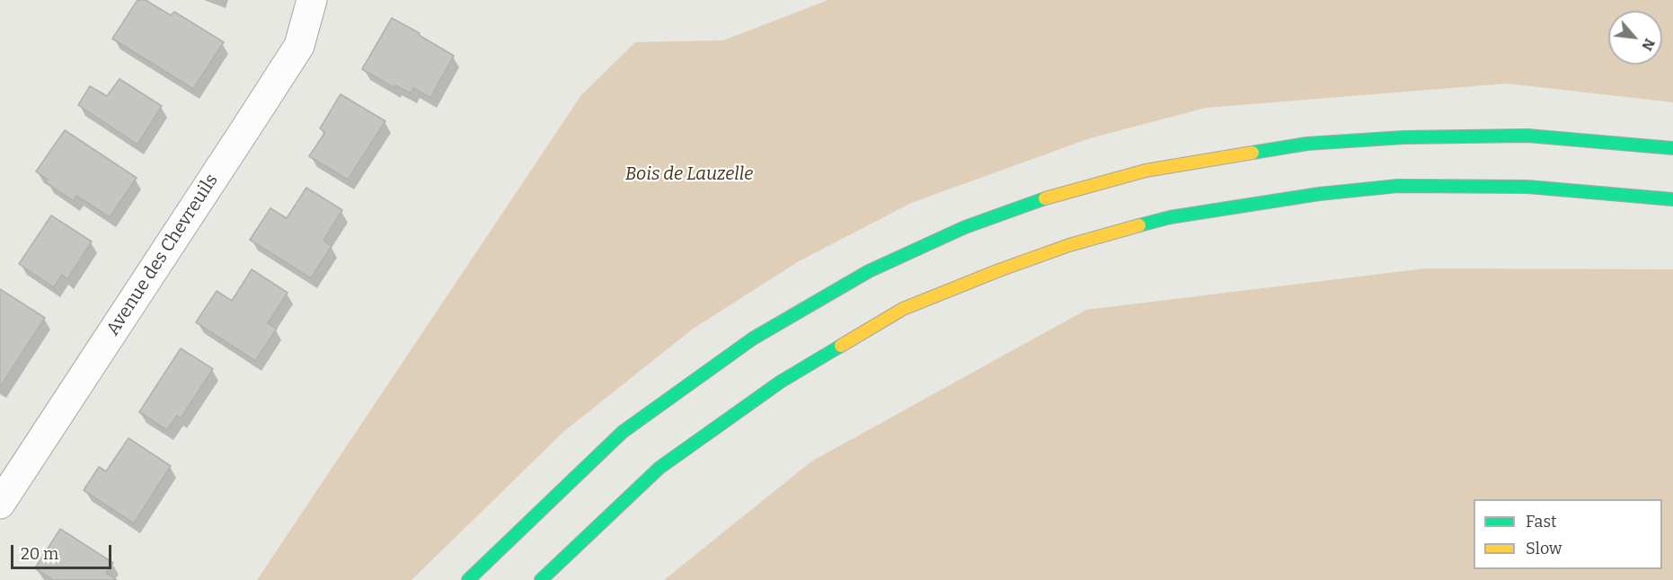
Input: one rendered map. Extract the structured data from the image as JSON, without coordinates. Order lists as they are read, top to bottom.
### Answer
{
  "streets": {
    "street": ["Avenue des Chevreuils"]
  },
  "parks": ["Bois de Lauzelle"],
  "legend": ["Fast", "Slow"],
  "scale_bar": "20 m",
  "north": "bottom right"
}
